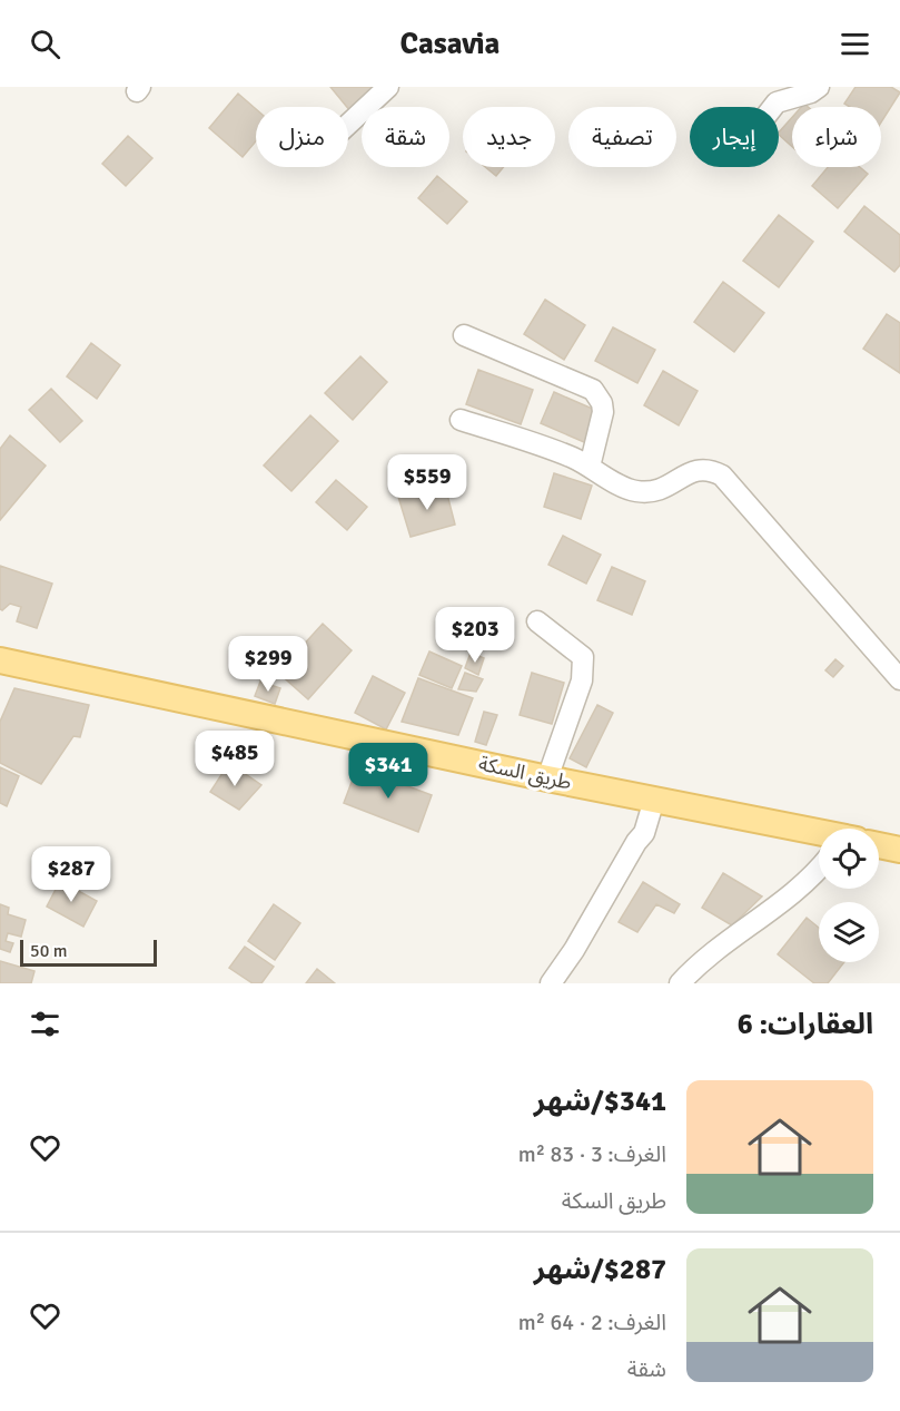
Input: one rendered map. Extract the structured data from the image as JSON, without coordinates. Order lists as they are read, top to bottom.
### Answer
{
  "streets": {
    "main road": ["طريق السكة"]
  },
  "scale_bar": "50 m",
  "page": {
    "header": "Casavia",
    "chip": [
      "شراء",
      "إيجار",
      "تصفية",
      "جديد",
      "شقة",
      "منزل"
    ],
    "price": [
      "$559",
      "$203",
      "$299",
      "$485",
      "$341",
      "$287"
    ],
    "scale": "50 m",
    "heading": "العقارات: 6",
    "list": [
      {
        "name": "$341/شهر",
        "note": "الغرف: 3 · 83 m² · طريق السكة"
      },
      {
        "name": "$287/شهر",
        "note": "الغرف: 2 · 64 m² · شقة"
      }
    ]
  }
}
